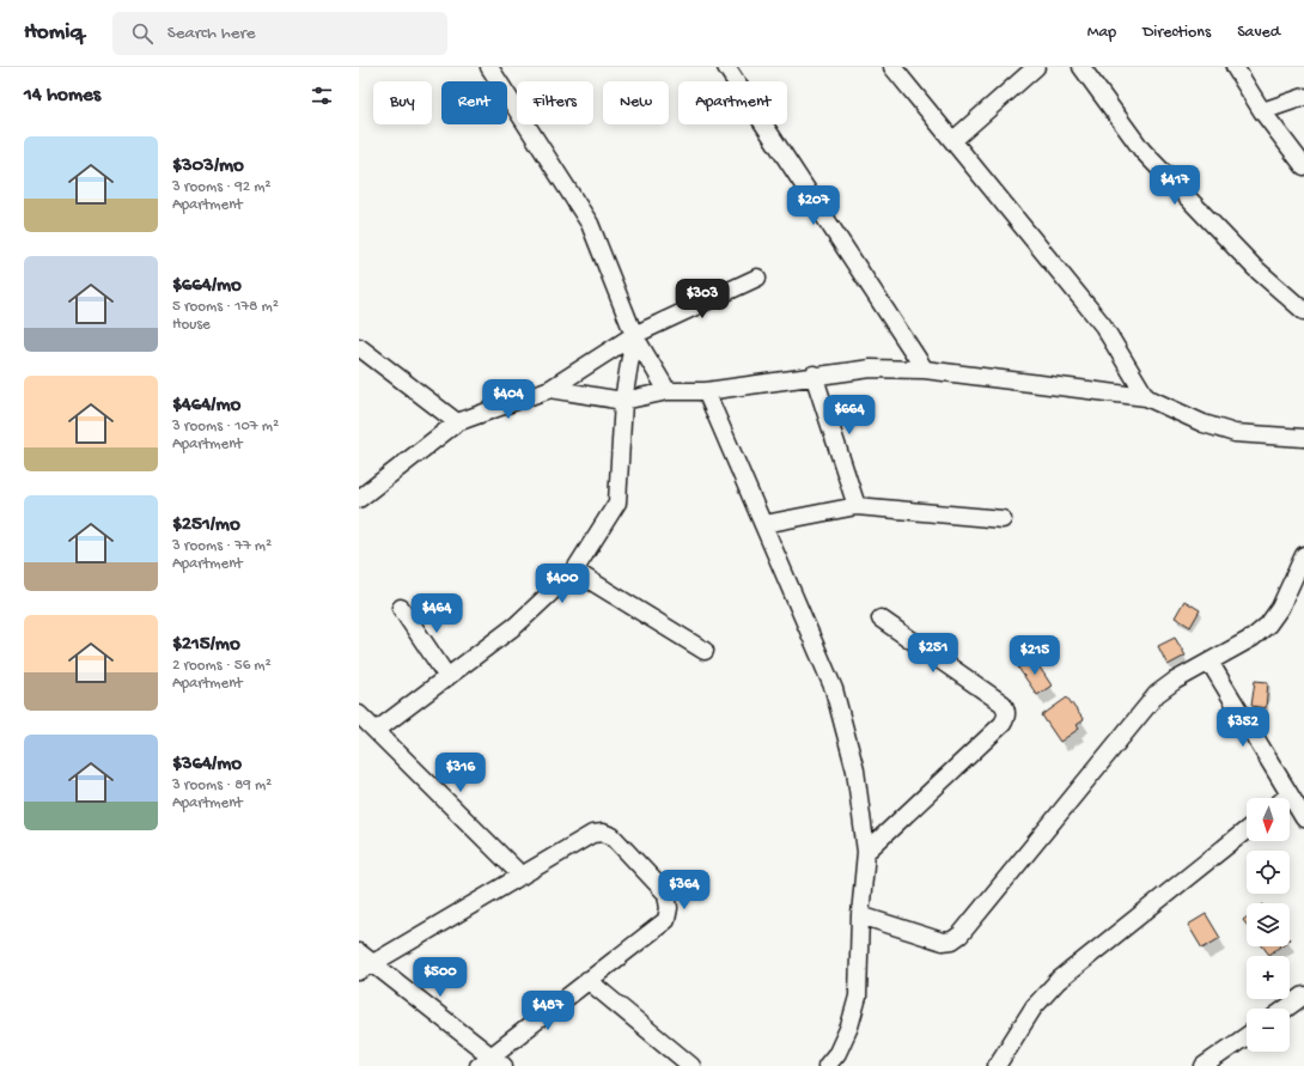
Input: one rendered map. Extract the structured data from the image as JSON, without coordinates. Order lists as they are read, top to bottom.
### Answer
{
  "north": "bottom",
  "page": {
    "header": "Homiq",
    "search": "Search here",
    "nav": ["Map", "Directions", "Saved"],
    "heading": "14 homes",
    "chip": [
      "Buy",
      "Rent",
      "Filters",
      "New",
      "Apartment"
    ],
    "list": [
      {
        "name": "$303/mo",
        "note": "3 rooms · 92 m² · Apartment"
      },
      {
        "name": "$664/mo",
        "note": "5 rooms · 178 m² · House"
      },
      {
        "name": "$464/mo",
        "note": "3 rooms · 107 m² · Apartment"
      },
      {
        "name": "$251/mo",
        "note": "3 rooms · 77 m² · Apartment"
      },
      {
        "name": "$215/mo",
        "note": "2 rooms · 56 m² · Apartment"
      },
      {
        "name": "$364/mo",
        "note": "3 rooms · 89 m² · Apartment"
      }
    ],
    "price": [
      "$417",
      "$207",
      "$303",
      "$404",
      "$664",
      "$400",
      "$464",
      "$251",
      "$215",
      "$352",
      "$316",
      "$364",
      "$500",
      "$487"
    ],
    "map_buttons": ["+", "−"]
  }
}
